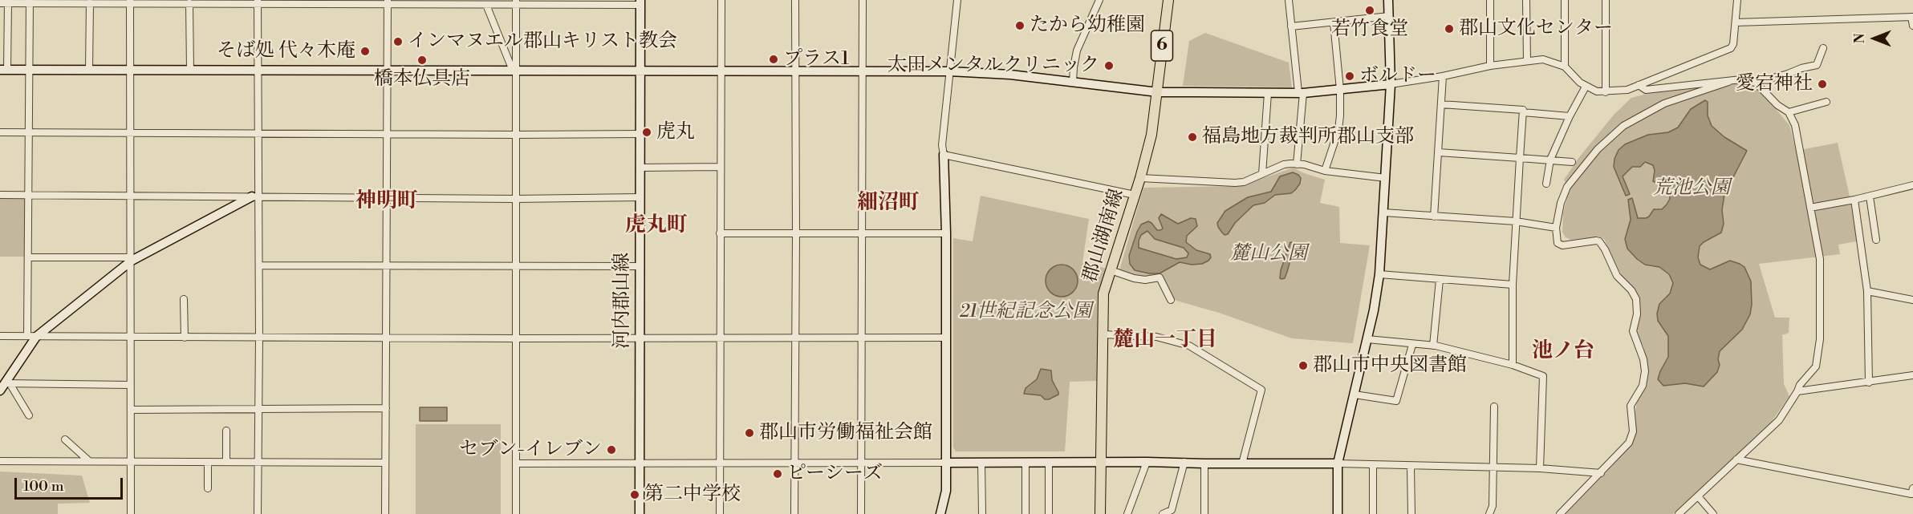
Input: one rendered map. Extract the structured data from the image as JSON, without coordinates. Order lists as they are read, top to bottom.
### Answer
{
  "streets": {
    "main road": ["6", "郡山湖南線"],
    "street": ["河内郡山線"]
  },
  "districts": [
    "神明町",
    "細沼町",
    "虎丸町",
    "麓山一丁目",
    "池ノ台"
  ],
  "parks": ["荒池公園", "麓山公園", "21世紀記念公園"],
  "places": [
    "若竹食堂",
    "たから幼稚園",
    "郡山文化センター",
    "インマヌエル郡山キリスト教会",
    "そば処 代々木庵",
    "プラス1",
    "橋本仏具店",
    "太田メンタルクリニック",
    "ボルドー",
    "愛宕神社",
    "虎丸",
    "福島地方裁判所郡山支部",
    "郡山市中央図書館",
    "郡山市労働福祉会館",
    "セブン-イレブン",
    "ピーシーズ",
    "第二中学校"
  ],
  "scale_bar": "100 m",
  "north": "left"
}
